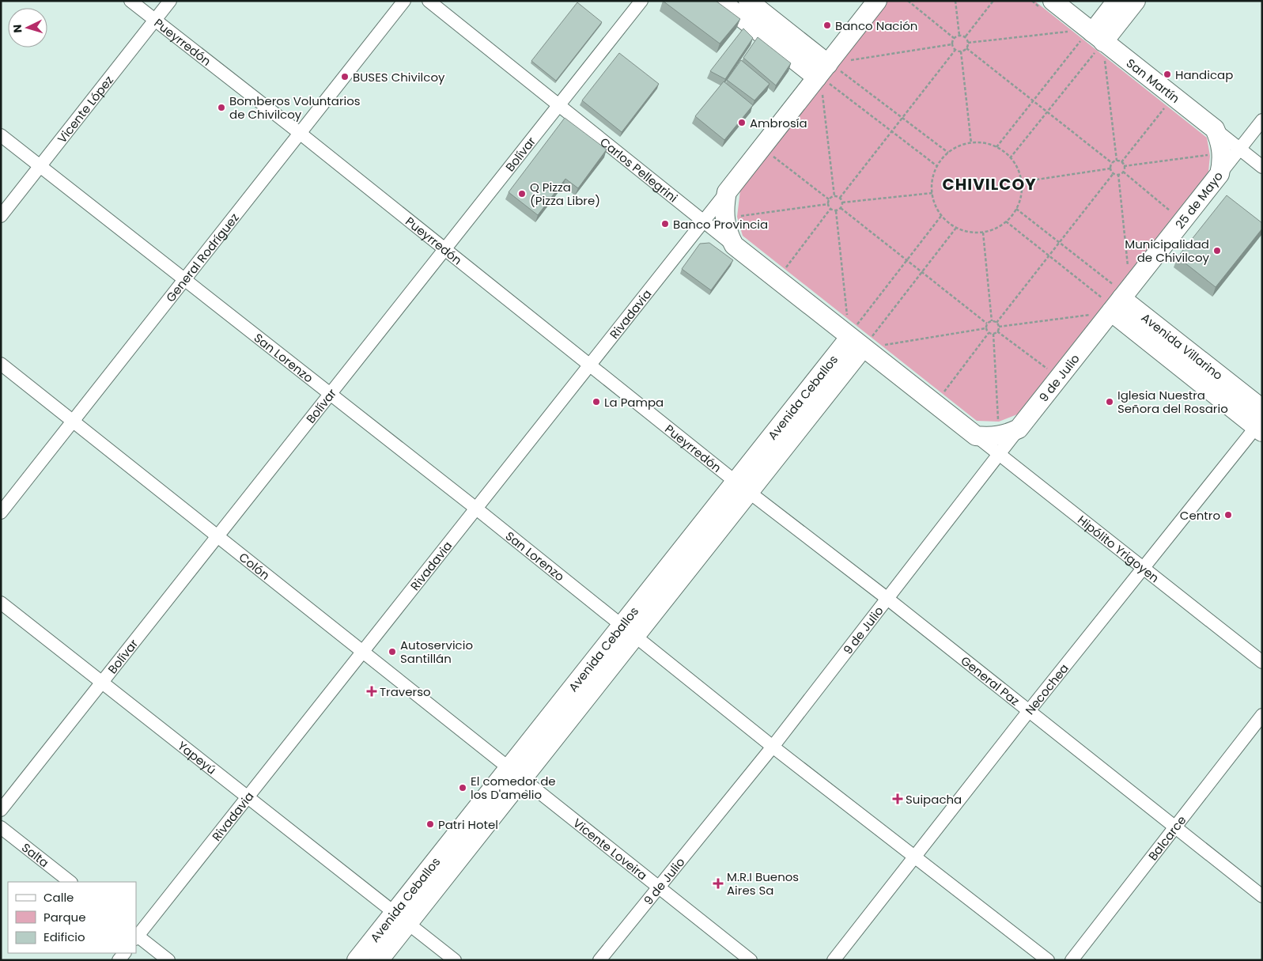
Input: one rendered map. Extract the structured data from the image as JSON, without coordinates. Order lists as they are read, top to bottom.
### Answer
{
  "streets": {
    "main road": [
      "San Martín",
      "Carlos Pellegrini",
      "25 de Mayo",
      "Rivadavia",
      "Avenida Villarino",
      "9 de Julio",
      "Avenida Ceballos",
      "Hipólito Yrigoyen"
    ],
    "street": [
      "Pueyrredón",
      "Vicente López",
      "Bolívar",
      "General Rodríguez",
      "San Lorenzo",
      "Colón",
      "General Paz",
      "Necochea",
      "Yapeyú",
      "Balcarce",
      "Vicente Loveira",
      "Salta"
    ]
  },
  "crossings": [
    ["Pueyrredón", "Vicente López"],
    ["Pueyrredón", "Bolívar"],
    ["Pueyrredón", "General Rodríguez"],
    ["Pueyrredón", "Rivadavia"],
    ["Pueyrredón", "Avenida Ceballos"],
    ["Pueyrredón", "General Paz"],
    ["San Martín", "25 de Mayo"],
    ["Vicente López", "San Lorenzo"],
    ["Bolívar", "Carlos Pellegrini"],
    ["Bolívar", "San Lorenzo"],
    ["Bolívar", "Colón"],
    ["Bolívar", "Yapeyú"],
    ["Carlos Pellegrini", "Rivadavia"],
    ["Carlos Pellegrini", "Avenida Ceballos"],
    ["Carlos Pellegrini", "Hipólito Yrigoyen"],
    ["25 de Mayo", "Avenida Villarino"],
    ["25 de Mayo", "9 de Julio"],
    ["General Rodríguez", "San Lorenzo"],
    ["General Rodríguez", "Colón"],
    ["Rivadavia", "San Lorenzo"],
    ["Rivadavia", "Colón"],
    ["Rivadavia", "Yapeyú"],
    ["Avenida Villarino", "9 de Julio"],
    ["Avenida Villarino", "Necochea"],
    ["San Lorenzo", "Avenida Ceballos"],
    ["9 de Julio", "Hipólito Yrigoyen"],
    ["9 de Julio", "General Paz"],
    ["9 de Julio", "Vicente Loveira"],
    ["Avenida Ceballos", "Hipólito Yrigoyen"],
    ["Avenida Ceballos", "Colón"],
    ["Avenida Ceballos", "General Paz"],
    ["Avenida Ceballos", "Yapeyú"],
    ["Avenida Ceballos", "Vicente Loveira"],
    ["Hipólito Yrigoyen", "Necochea"],
    ["Colón", "Vicente Loveira"],
    ["General Paz", "Necochea"],
    ["General Paz", "Balcarce"]
  ],
  "districts": ["CHIVILCOY"],
  "places": {
    "other": [
      "Banco Nación",
      "Handicap",
      "BUSES Chivilcoy",
      "Bomberos Voluntarios de Chivilcoy",
      "Ambrosía",
      "Q Pizza (Pizza Libre)",
      "Banco Provincia",
      "Municipalidad de Chivilcoy",
      "La Pampa",
      "Iglesia Nuestra Señora del Rosario",
      "Centro",
      "Autoservicio Santillán",
      "El comedor de los D'amelio",
      "Patri Hotel"
    ],
    "health": ["Traverso", "Suipacha", "M.R.I Buenos Aires Sa"]
  },
  "legend": ["Calle", "Parque", "Edificio"],
  "north": "left"
}
